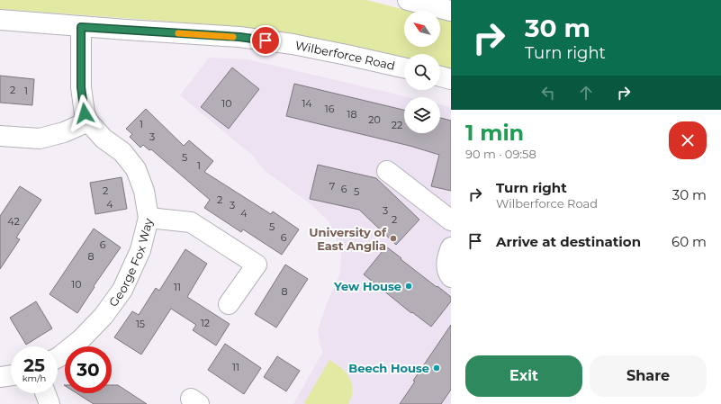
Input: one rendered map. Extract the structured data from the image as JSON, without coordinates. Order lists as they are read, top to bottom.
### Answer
{
  "streets": {
    "street": ["Wilberforce Road", "George Fox Way"]
  },
  "crossings": [
    ["Wilberforce Road", "George Fox Way"]
  ],
  "places": ["University of East Anglia", "Yew House", "Beech House"],
  "house_numbers": [
    "2",
    "1",
    "10",
    "14",
    "16",
    "18",
    "20",
    "1",
    "22",
    "3",
    "5",
    "1",
    "7",
    "6",
    "2",
    "5",
    "2",
    "4",
    "3",
    "3",
    "4",
    "2",
    "42",
    "5",
    "6",
    "6",
    "8",
    "10",
    "11",
    "8",
    "12",
    "15",
    "11"
  ],
  "north": "top left",
  "page": {
    "turn": ["30 m", "Turn right"],
    "heading": ["1 min", "90 m · 09:58"],
    "list": [
      {
        "name": "Turn right",
        "note": "Wilberforce Road",
        "value": "30 m"
      },
      {
        "name": "Arrive at destination",
        "value": "60 m"
      }
    ],
    "speed": "25 km/h",
    "limit": "30",
    "buttons": ["Exit", "Share"]
  }
}
